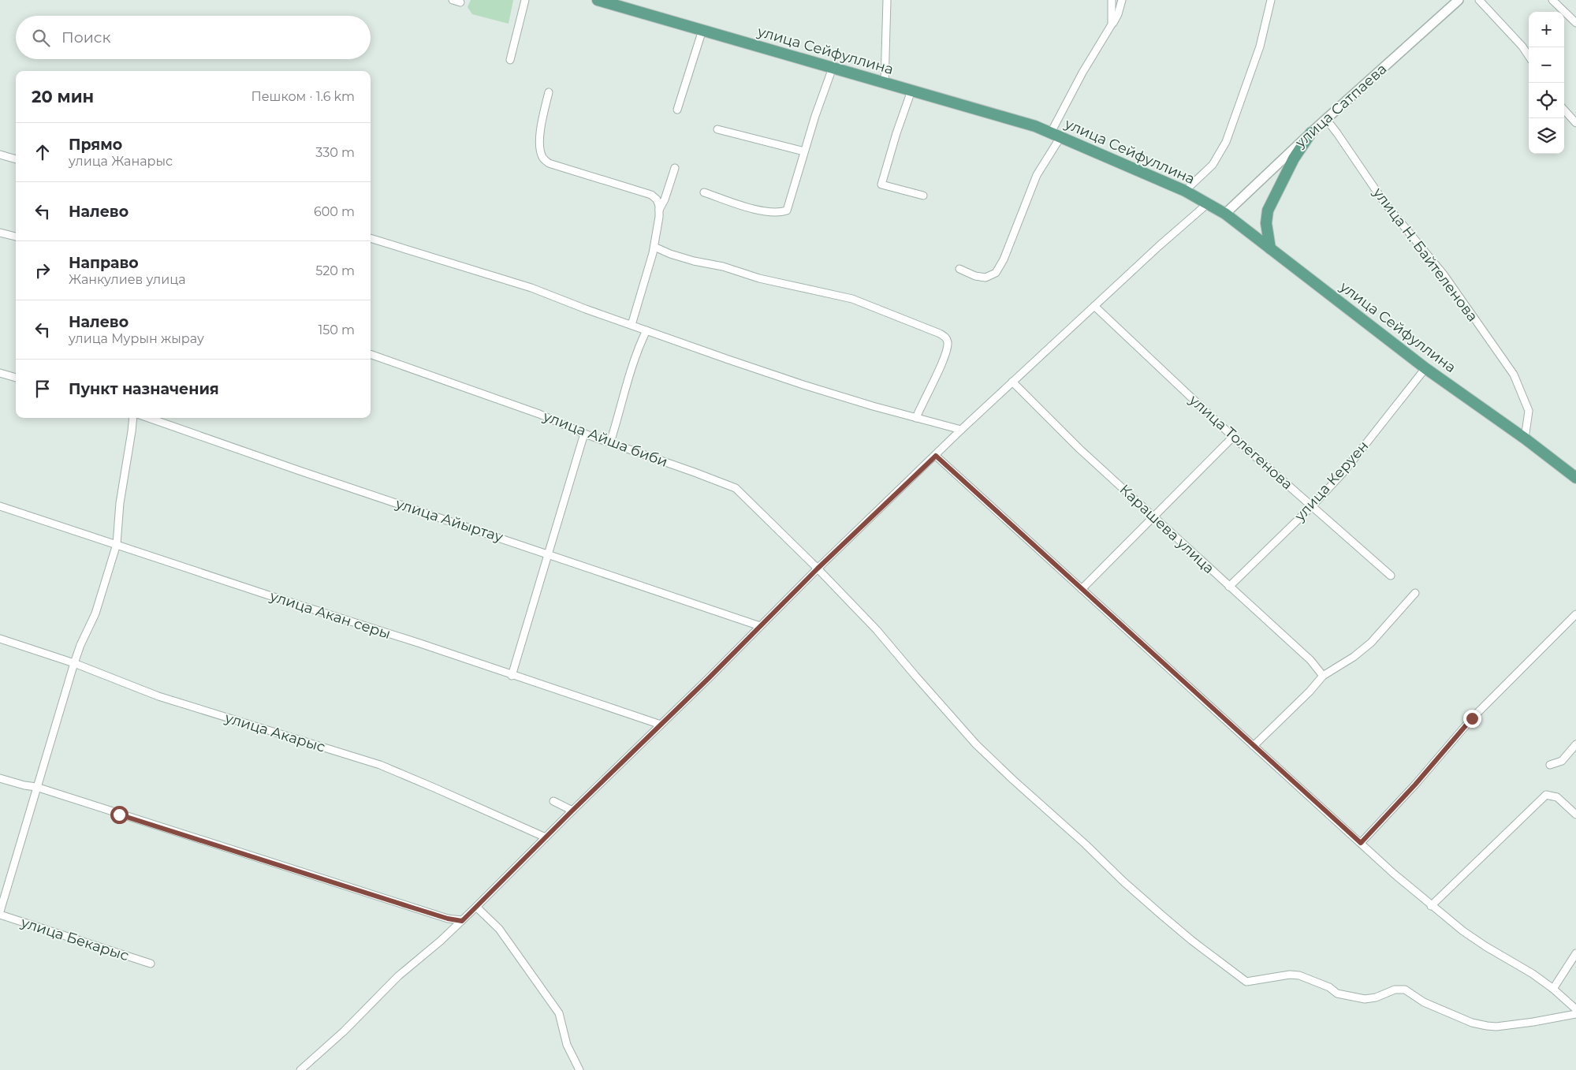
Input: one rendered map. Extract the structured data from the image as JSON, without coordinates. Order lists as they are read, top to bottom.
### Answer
{
  "streets": {
    "main road": ["улица Сейфуллина"],
    "street": [
      "улица Сатпаева",
      "улица Н. Байтеленова",
      "улица Айша биби",
      "улица Толегенова",
      "улица Керуен",
      "улица Айыртау",
      "Карашева улица",
      "улица Акан серы",
      "улица Акарыс",
      "улица Бекарыс"
    ]
  },
  "crossings": [
    ["улица Сейфуллина", "улица Сатпаева"],
    ["улица Сейфуллина", "улица Н. Байтеленова"],
    ["улица Сейфуллина", "улица Керуен"],
    ["улица Сатпаева", "улица Н. Байтеленова"],
    ["улица Толегенова", "улица Керуен"],
    ["улица Керуен", "Карашева улица"]
  ],
  "page": {
    "map_buttons": ["+", "−"],
    "search": "Поиск",
    "heading": ["20 мин", "Пешком · 1.6 km"],
    "list": [
      ["Прямо", "улица Жанарыс", "330 m"],
      ["Налево", "600 m"],
      ["Направо", "Жанкулиев улица", "520 m"],
      ["Налево", "улица Мурын жырау", "150 m"],
      "Пункт назначения"
    ]
  }
}
